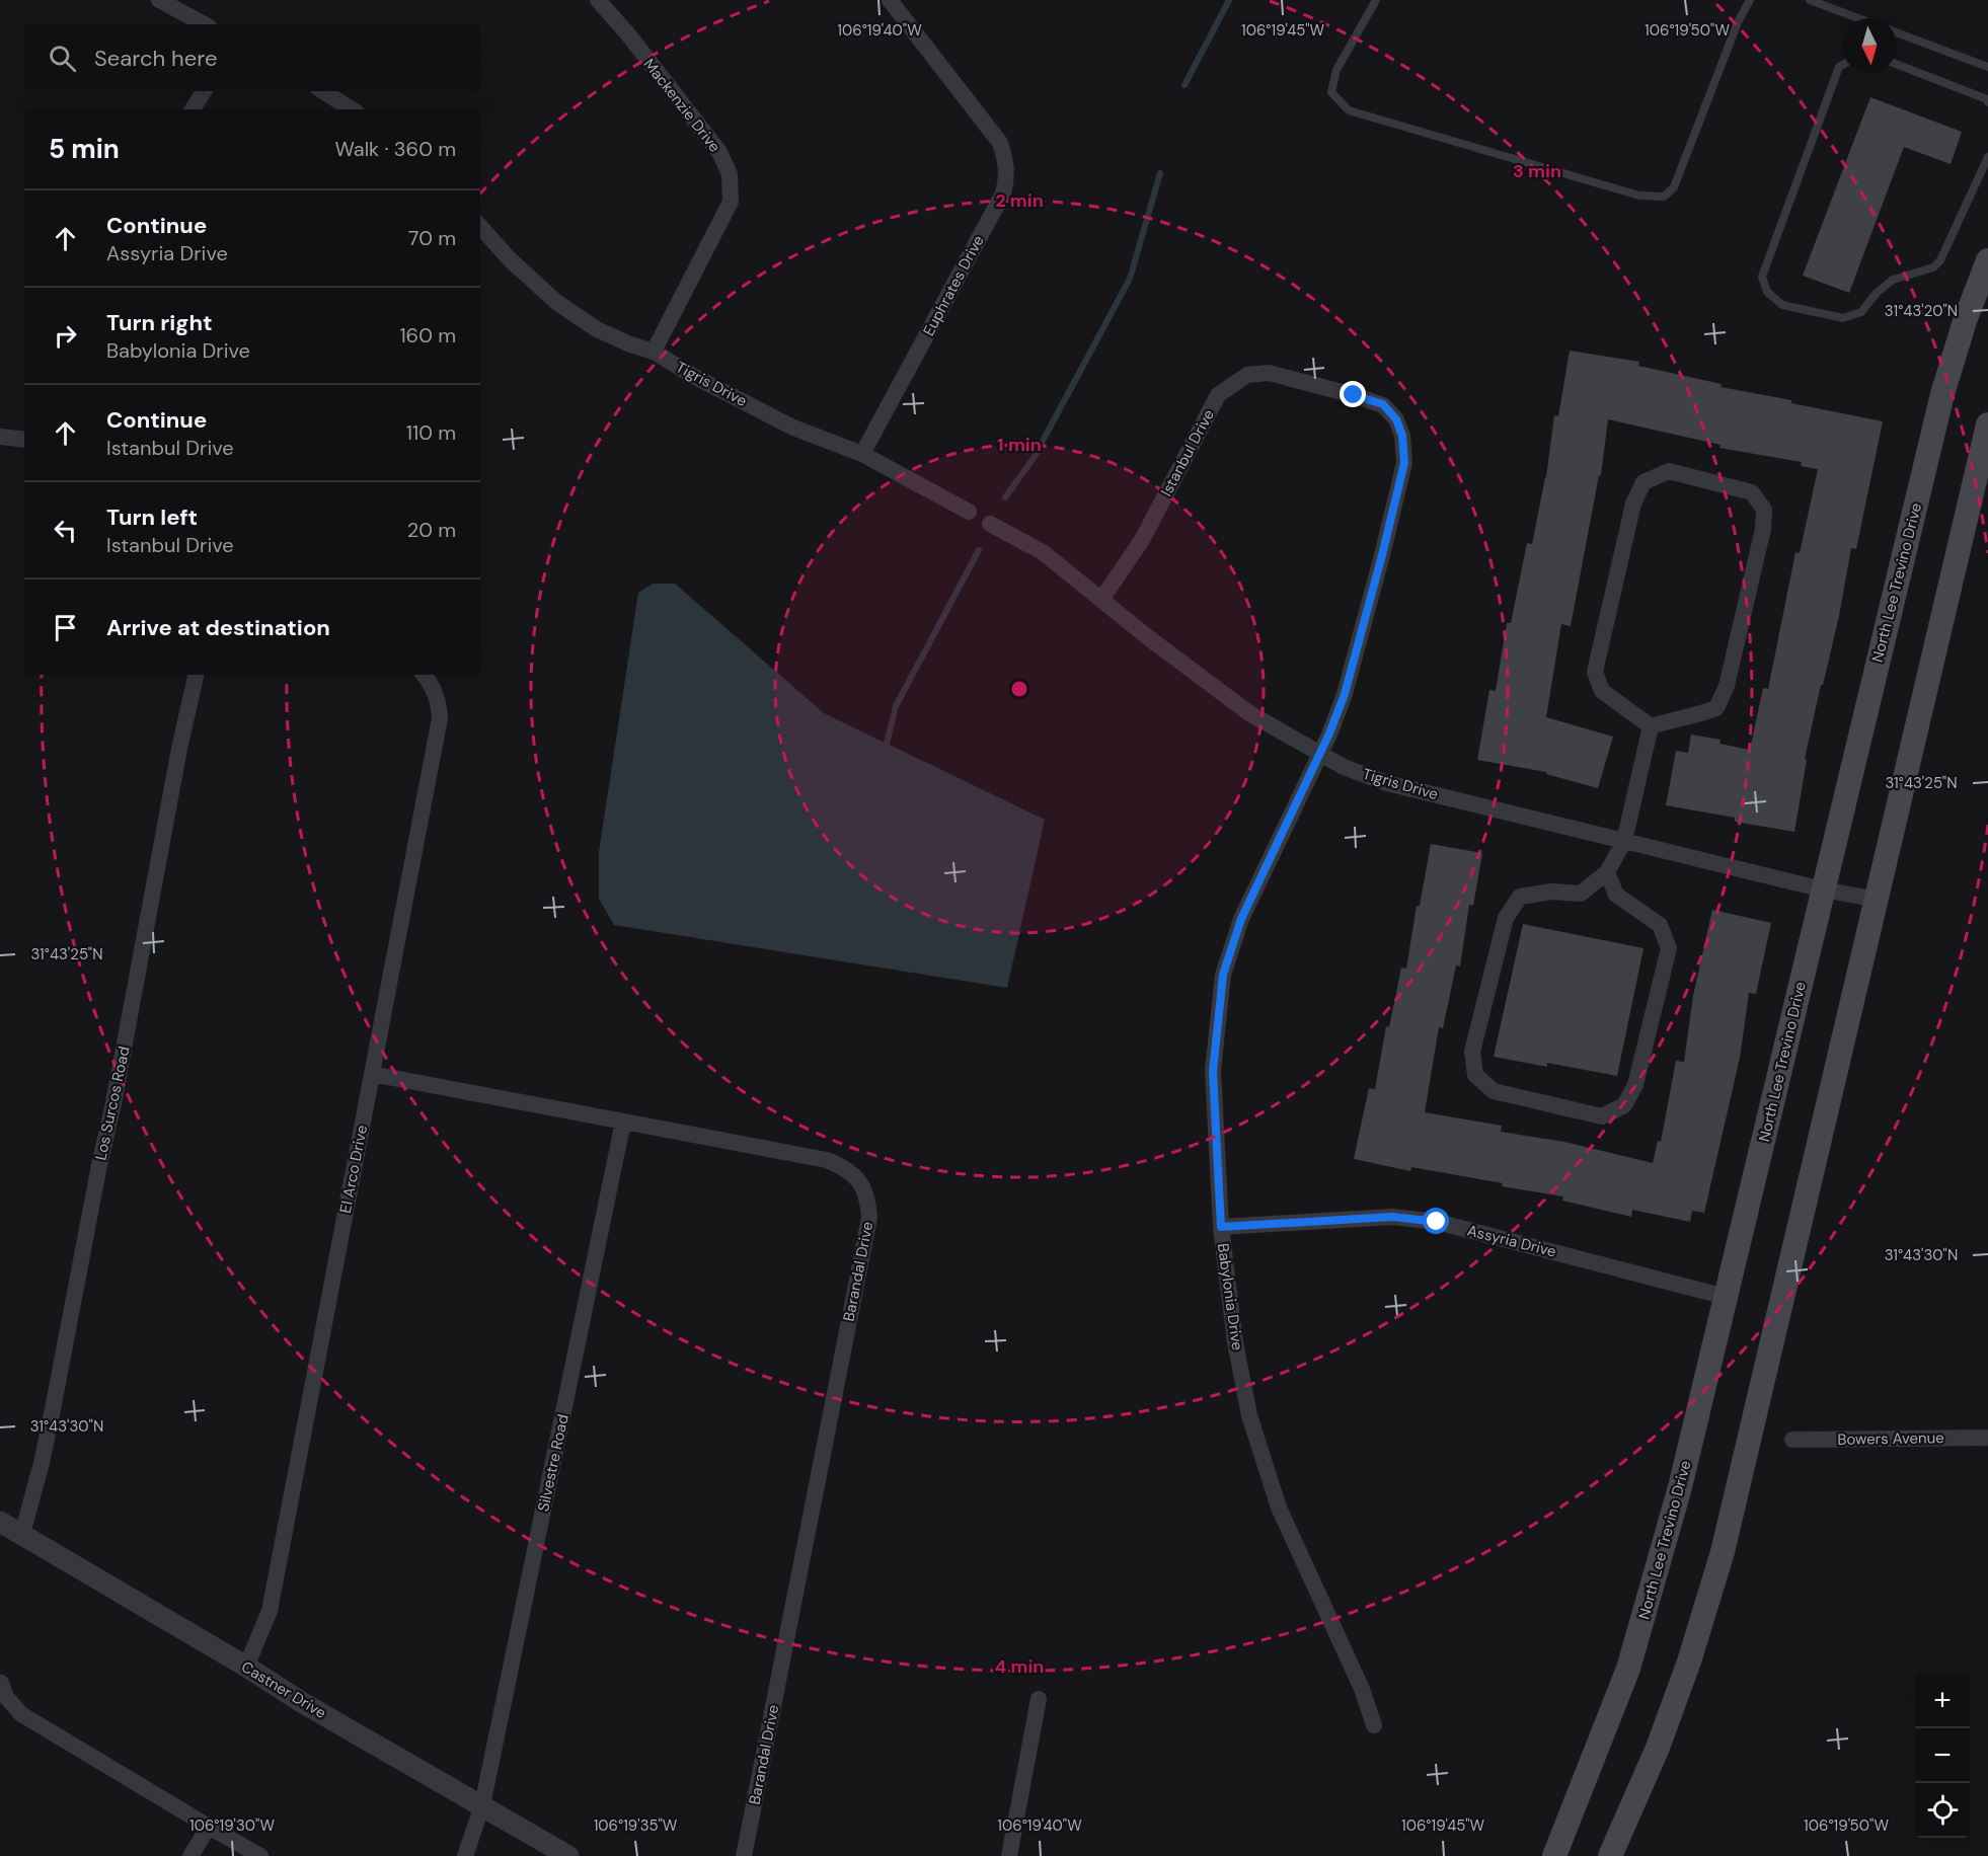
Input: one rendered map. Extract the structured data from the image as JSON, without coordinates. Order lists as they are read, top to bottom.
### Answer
{
  "streets": {
    "main road": ["North Lee Trevino Drive"],
    "street": [
      "Mackenzie Drive",
      "Euphrates Drive",
      "Tigris Drive",
      "Istanbul Drive",
      "Los Surcos Road",
      "El Arco Drive",
      "Assyria Drive",
      "Barandal Drive",
      "Babylonia Drive",
      "Bowers Avenue",
      "Silvestre Road",
      "Castner Drive"
    ]
  },
  "crossings": [
    ["Mackenzie Drive", "Tigris Drive"],
    ["Euphrates Drive", "Tigris Drive"],
    ["Tigris Drive", "Istanbul Drive"],
    ["Tigris Drive", "North Lee Trevino Drive"],
    ["Tigris Drive", "Babylonia Drive"],
    ["Istanbul Drive", "Babylonia Drive"],
    ["North Lee Trevino Drive", "Assyria Drive"],
    ["Los Surcos Road", "Castner Drive"],
    ["El Arco Drive", "Barandal Drive"],
    ["El Arco Drive", "Castner Drive"],
    ["Assyria Drive", "Babylonia Drive"],
    ["Barandal Drive", "Silvestre Road"],
    ["Silvestre Road", "Castner Drive"]
  ],
  "north": "bottom",
  "page": {
    "search": "Search here",
    "heading": ["5 min", "Walk · 360 m"],
    "list": [
      ["Continue", "Assyria Drive", "70 m"],
      ["Turn right", "Babylonia Drive", "160 m"],
      ["Continue", "Istanbul Drive", "110 m"],
      ["Turn left", "Istanbul Drive", "20 m"],
      "Arrive at destination"
    ],
    "map_buttons": ["+", "−"]
  },
  "coordinates": [
    "106°19'40\"W",
    "106°19'45\"W",
    "106°19'50\"W",
    "31°43'20\"N",
    "31°43'25\"N",
    "31°43'30\"N",
    "106°19'30\"W",
    "106°19'35\"W"
  ],
  "rings": [
    "3 min",
    "2 min",
    "1 min",
    "4 min"
  ]
}
